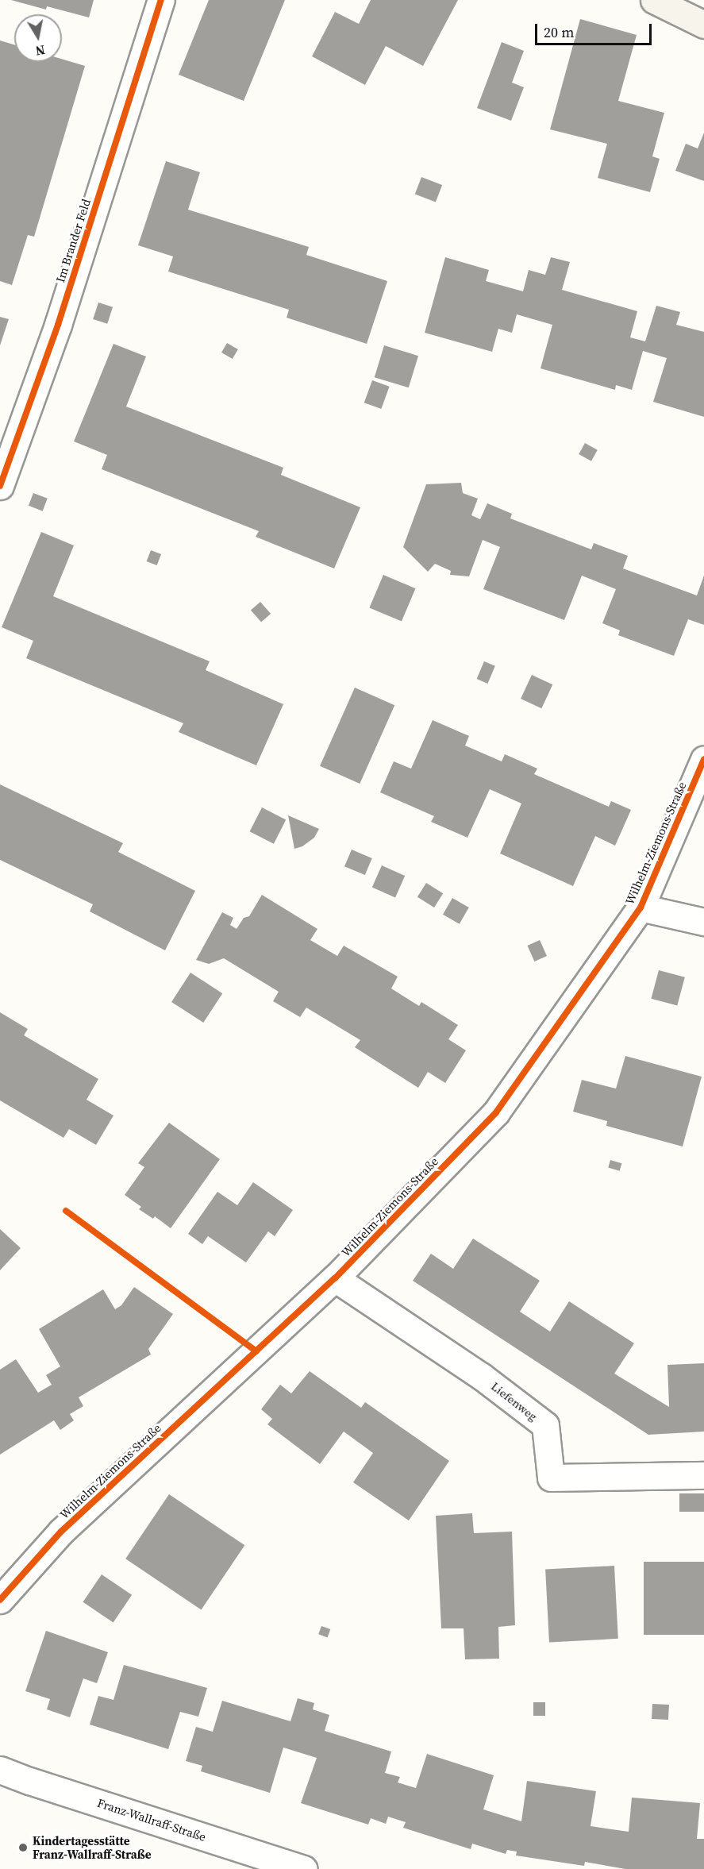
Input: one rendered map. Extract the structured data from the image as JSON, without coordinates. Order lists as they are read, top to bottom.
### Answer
{
  "streets": {
    "street": [
      "Im Brander Feld",
      "Wilhelm-Ziemons-Straße",
      "Liefenweg",
      "Franz-Wallraff-Straße"
    ]
  },
  "crossings": [
    ["Wilhelm-Ziemons-Straße", "Liefenweg"]
  ],
  "places": ["Kindertagesstätte Franz-Wallraff-Straße"],
  "scale_bar": "20 m",
  "north": "bottom"
}
